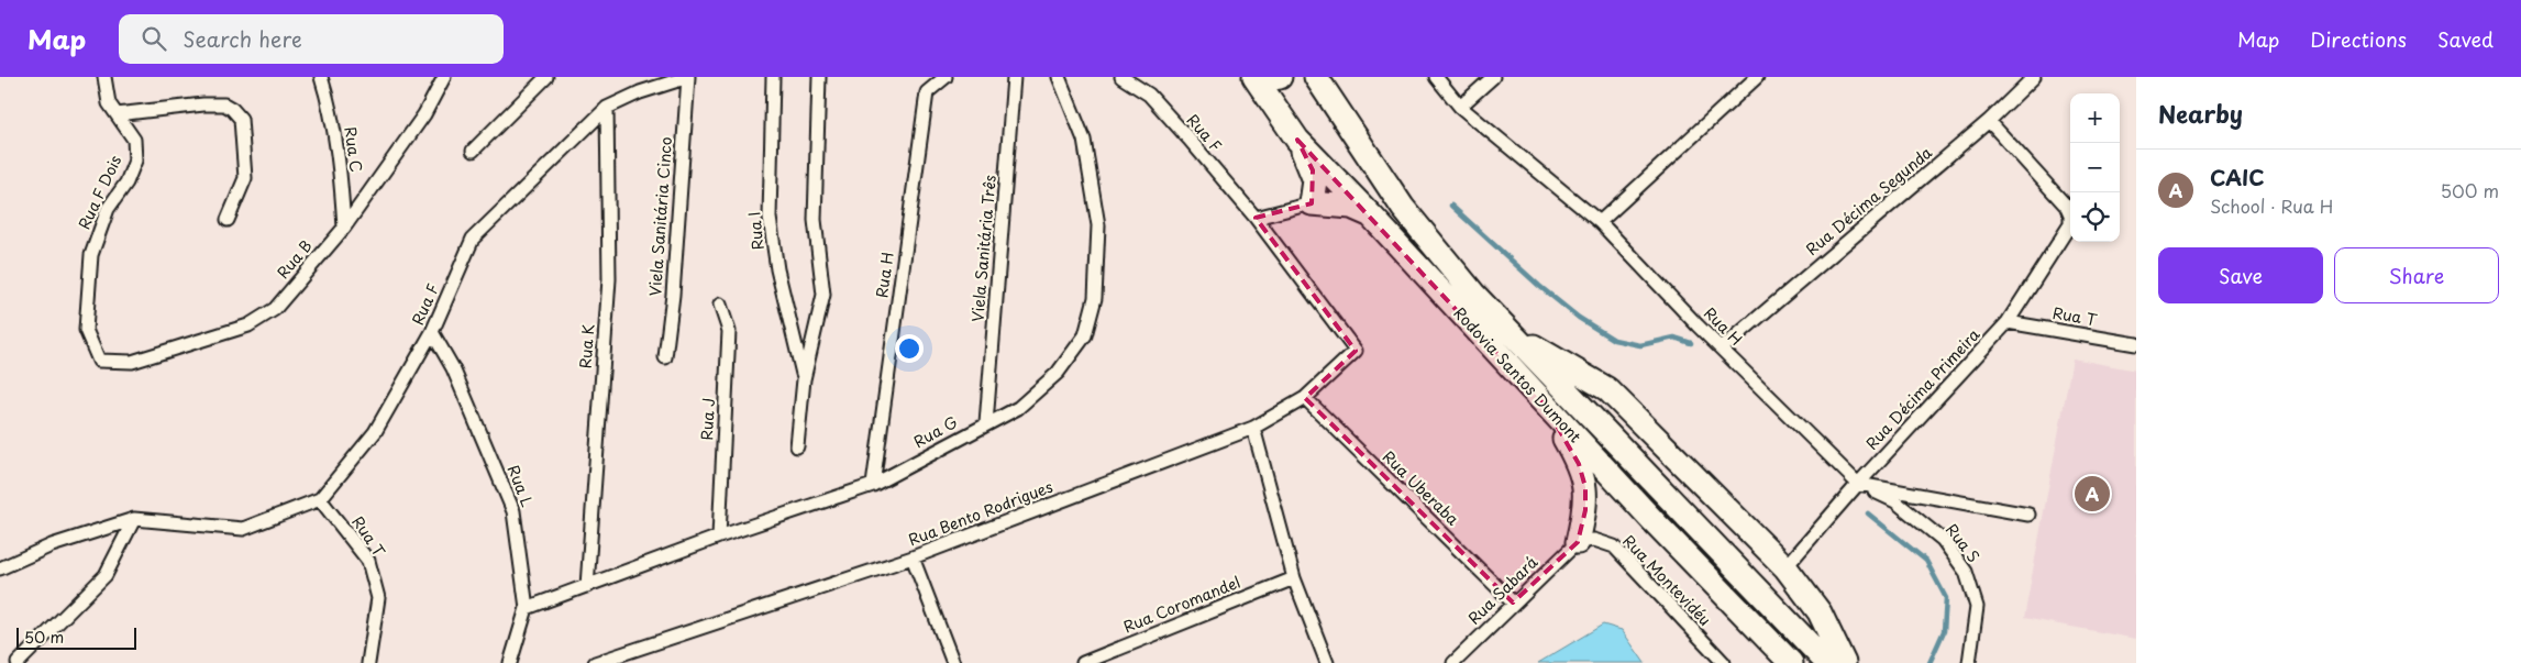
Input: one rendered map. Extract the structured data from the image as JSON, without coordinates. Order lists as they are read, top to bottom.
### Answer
{
  "streets": {
    "highway": ["Rodovia Santos Dumont"],
    "street": [
      "Rua F",
      "Rua C",
      "Rua F Dois",
      "Rua Décima Segunda",
      "Viela Sanitária Cinco",
      "Rua I",
      "Viela Sanitária Três",
      "Rua B",
      "Rua H",
      "Rua T",
      "Rua K",
      "Rua Décima Primeira",
      "Rua J",
      "Rua G",
      "Rua L",
      "Rua Uberaba",
      "Rua Bento Rodrigues",
      "Rua S",
      "Rua Montevidéu",
      "Rua Sabará",
      "Rua Coromandel"
    ]
  },
  "crossings": [
    ["Rua F", "Viela Sanitária Cinco"],
    ["Rua F", "Rua T"],
    ["Rua F", "Rua K"],
    ["Rua F", "Rua L"],
    ["Rua F", "Rua Bento Rodrigues"],
    ["Rua C", "Rua B"],
    ["Rua F Dois", "Rua B"],
    ["Rua Décima Segunda", "Rua H"],
    ["Rua Décima Segunda", "Rua Décima Primeira"],
    ["Viela Sanitária Três", "Rua G"],
    ["Rua H", "Rua Décima Primeira"],
    ["Rua H", "Rua G"],
    ["Rua H", "Rua S"],
    ["Rua T", "Rua Décima Primeira"],
    ["Rua K", "Rua G"],
    ["Rua Décima Primeira", "Rua S"],
    ["Rua J", "Rua G"],
    ["Rua G", "Rua L"],
    ["Rua Uberaba", "Rua Bento Rodrigues"],
    ["Rua Uberaba", "Rua Sabará"],
    ["Rua Montevidéu", "Rua Sabará"]
  ],
  "scale_bar": "50 m",
  "page": {
    "header": "Map",
    "search": "Search here",
    "nav": ["Map", "Directions", "Saved"],
    "heading": "Nearby",
    "map_buttons": ["+", "−"],
    "list": [
      {
        "mark": "A",
        "name": "CAIC",
        "note": "School · Rua H",
        "value": "500 m"
      }
    ],
    "buttons": ["Save", "Share"],
    "pins": "A",
    "scale": "50 m"
  }
}
